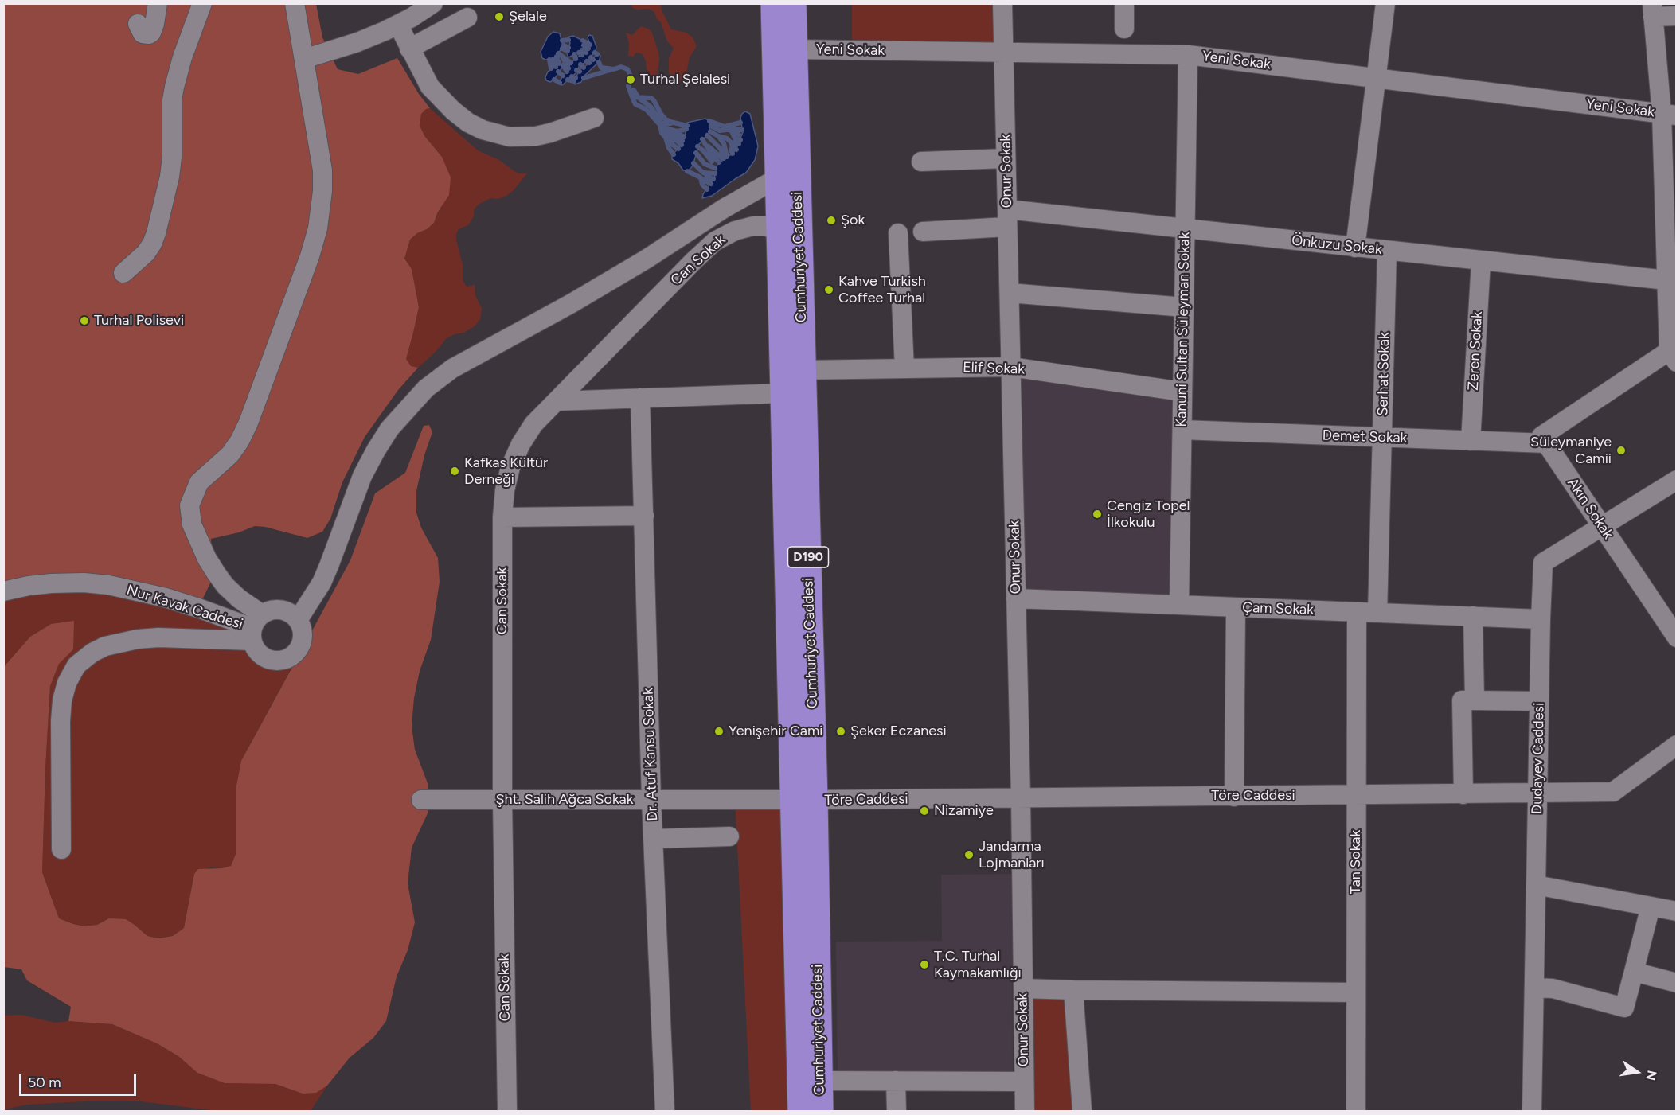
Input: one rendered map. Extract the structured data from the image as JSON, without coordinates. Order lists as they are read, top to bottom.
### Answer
{
  "streets": {
    "highway": ["Cumhuriyet Caddesi", "D190"],
    "street": [
      "Yeni Sokak",
      "Onur Sokak",
      "Önkuzu Sokak",
      "Can Sokak",
      "Kanuni Sultan Süleyman Sokak",
      "Zeren Sokak",
      "Elif Sokak",
      "Serhat Sokak",
      "Demet Sokak",
      "Akın Sokak",
      "Nur Kavak Caddesi",
      "Çam Sokak",
      "Dr. Atuf Kansu Sokak",
      "Dudayev Caddesi",
      "Töre Caddesi",
      "Şht. Salih Ağca Sokak",
      "Tan Sokak"
    ]
  },
  "crossings": [
    ["Yeni Sokak", "Onur Sokak"],
    ["Yeni Sokak", "Cumhuriyet Caddesi"],
    ["Yeni Sokak", "Kanuni Sultan Süleyman Sokak"],
    ["Onur Sokak", "Önkuzu Sokak"],
    ["Onur Sokak", "Elif Sokak"],
    ["Onur Sokak", "Çam Sokak"],
    ["Onur Sokak", "Töre Caddesi"],
    ["Önkuzu Sokak", "Kanuni Sultan Süleyman Sokak"],
    ["Önkuzu Sokak", "Zeren Sokak"],
    ["Önkuzu Sokak", "Serhat Sokak"],
    ["Cumhuriyet Caddesi", "Can Sokak"],
    ["Cumhuriyet Caddesi", "Elif Sokak"],
    ["Cumhuriyet Caddesi", "Töre Caddesi"],
    ["Cumhuriyet Caddesi", "Şht. Salih Ağca Sokak"],
    ["Can Sokak", "Şht. Salih Ağca Sokak"],
    ["Kanuni Sultan Süleyman Sokak", "Elif Sokak"],
    ["Kanuni Sultan Süleyman Sokak", "Demet Sokak"],
    ["Kanuni Sultan Süleyman Sokak", "Çam Sokak"],
    ["Zeren Sokak", "Demet Sokak"],
    ["Serhat Sokak", "Demet Sokak"],
    ["Serhat Sokak", "Çam Sokak"],
    ["Demet Sokak", "Akın Sokak"],
    ["Akın Sokak", "Dudayev Caddesi"],
    ["Çam Sokak", "Dudayev Caddesi"],
    ["Çam Sokak", "Tan Sokak"],
    ["Dr. Atuf Kansu Sokak", "Şht. Salih Ağca Sokak"],
    ["Dudayev Caddesi", "Töre Caddesi"],
    ["Töre Caddesi", "Şht. Salih Ağca Sokak"],
    ["Töre Caddesi", "Tan Sokak"]
  ],
  "places": [
    "Şelale",
    "Turhal Şelalesi",
    "Şok",
    "Kahve Turkish Coffee Turhal",
    "Turhal Polisevi",
    "Süleymaniye Camii",
    "Kafkas Kültür Derneği",
    "Cengiz Topel İlkokulu",
    "Yenişehir Cami",
    "Şeker Eczanesi",
    "Nizamiye",
    "Jandarma Lojmanları",
    "T.C. Turhal Kaymakamlığı"
  ],
  "scale_bar": "50 m",
  "north": "right"
}
